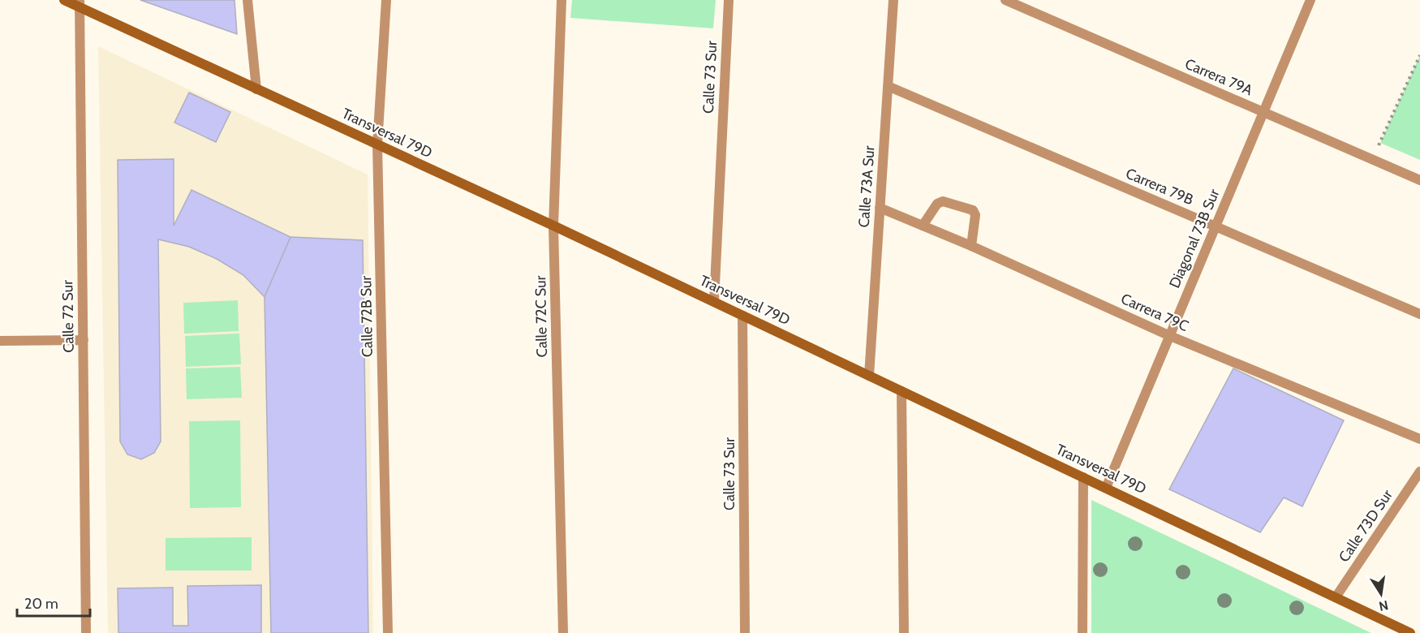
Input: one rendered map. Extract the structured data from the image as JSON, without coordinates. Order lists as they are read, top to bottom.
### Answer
{
  "streets": {
    "main road": ["Transversal 79D"],
    "street": [
      "Calle 73 Sur",
      "Carrera 79A",
      "Calle 73A Sur",
      "Carrera 79B",
      "Diagonal 73B Sur",
      "Carrera 79C",
      "Calle 72 Sur",
      "Calle 72B Sur",
      "Calle 72C Sur",
      "Calle 73D Sur"
    ]
  },
  "crossings": [
    ["Calle 73 Sur", "Transversal 79D"],
    ["Carrera 79A", "Diagonal 73B Sur"],
    ["Transversal 79D", "Calle 73A Sur"],
    ["Transversal 79D", "Diagonal 73B Sur"],
    ["Transversal 79D", "Calle 72 Sur"],
    ["Transversal 79D", "Calle 72B Sur"],
    ["Transversal 79D", "Calle 72C Sur"],
    ["Transversal 79D", "Calle 73D Sur"],
    ["Calle 73A Sur", "Carrera 79B"],
    ["Calle 73A Sur", "Carrera 79C"],
    ["Carrera 79B", "Diagonal 73B Sur"],
    ["Diagonal 73B Sur", "Carrera 79C"]
  ],
  "scale_bar": "20 m",
  "north": "bottom"
}
